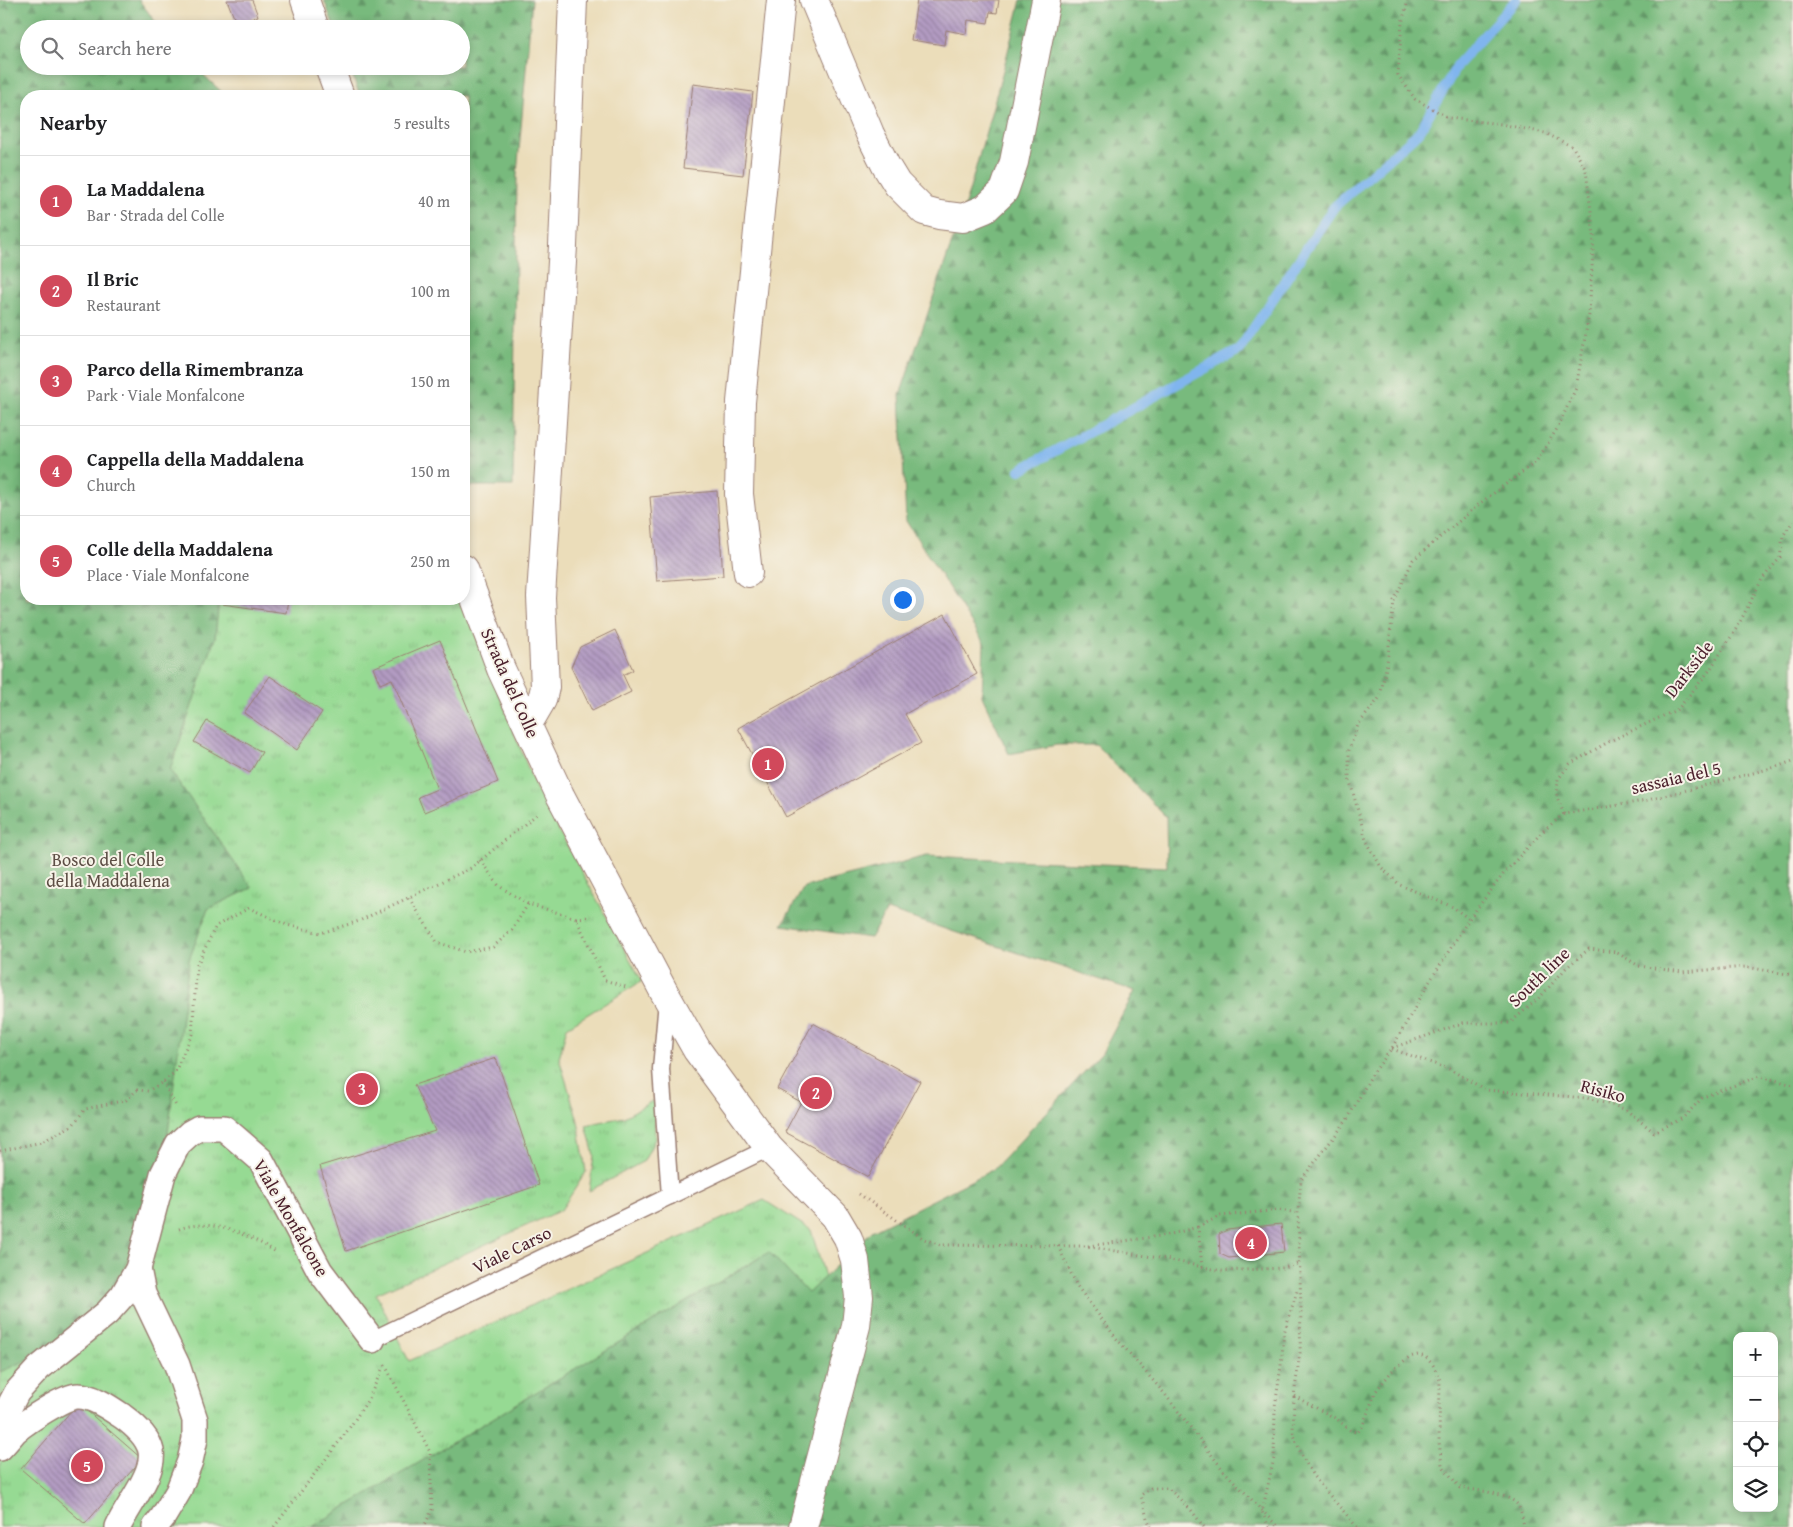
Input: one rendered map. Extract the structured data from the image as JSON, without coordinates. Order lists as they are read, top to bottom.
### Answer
{
  "streets": {
    "street": ["Strada del Colle", "Viale Monfalcone"],
    "lane": ["Viale Carso"],
    "path": [
      "Darkside",
      "sassaia del 5",
      "South line",
      "Risiko"
    ]
  },
  "crossings": [
    ["Darkside", "sassaia del 5"],
    ["Strada del Colle", "Viale Carso"],
    ["South line", "Risiko"],
    ["Viale Monfalcone", "Viale Carso"]
  ],
  "parks": ["Bosco del Colle della Maddalena"],
  "page": {
    "search": "Search here",
    "heading": ["Nearby", "5 results"],
    "list": [
      {
        "mark": "1",
        "name": "La Maddalena",
        "note": "Bar · Strada del Colle",
        "value": "40 m"
      },
      {
        "mark": "2",
        "name": "Il Bric",
        "note": "Restaurant",
        "value": "100 m"
      },
      {
        "mark": "3",
        "name": "Parco della Rimembranza",
        "note": "Park · Viale Monfalcone",
        "value": "150 m"
      },
      {
        "mark": "4",
        "name": "Cappella della Maddalena",
        "note": "Church",
        "value": "150 m"
      },
      {
        "mark": "5",
        "name": "Colle della Maddalena",
        "note": "Place · Viale Monfalcone",
        "value": "250 m"
      }
    ],
    "pins": [
      "1",
      "3",
      "2",
      "4",
      "5"
    ],
    "map_buttons": ["+", "−"]
  }
}
